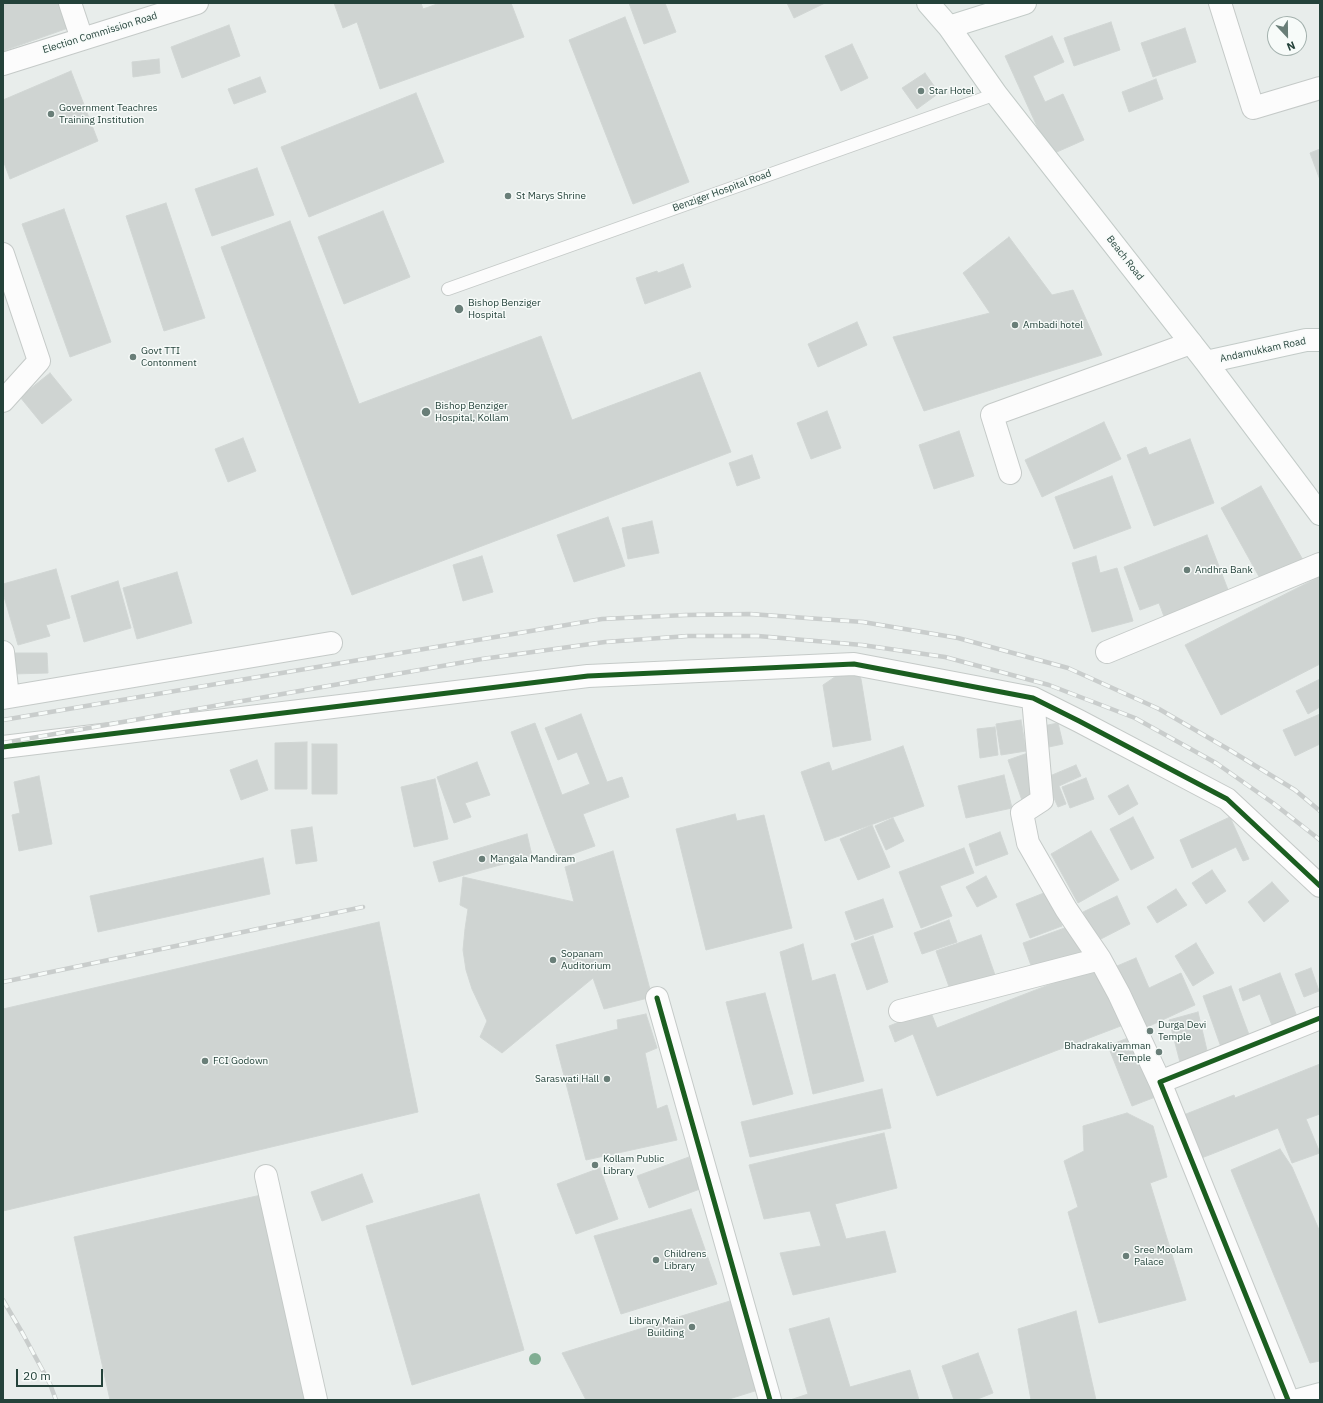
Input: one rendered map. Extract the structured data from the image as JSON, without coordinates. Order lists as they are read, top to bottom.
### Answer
{
  "streets": {
    "street": ["Election Commission Road", "Beach Road", "Andamukkam Road"],
    "lane": ["Benziger Hospital Road"]
  },
  "crossings": [
    ["Benziger Hospital Road", "Beach Road"],
    ["Beach Road", "Andamukkam Road"]
  ],
  "places": [
    "Star Hotel",
    "Government Teachres Training Institution",
    "St Marys Shrine",
    "Bishop Benziger Hospital",
    "Ambadi hotel",
    "Govt TTI Contonment",
    "Bishop Benziger Hospital, Kollam",
    "Andhra Bank",
    "Mangala Mandiram",
    "Sopanam Auditorium",
    "Durga Devi Temple",
    "Bhadrakaliyamman Temple",
    "FCI Godown",
    "Saraswati Hall",
    "Kollam Public Library",
    "Sree Moolam Palace",
    "Childrens Library",
    "Library Main Building"
  ],
  "scale_bar": "20 m",
  "north": "bottom"
}
